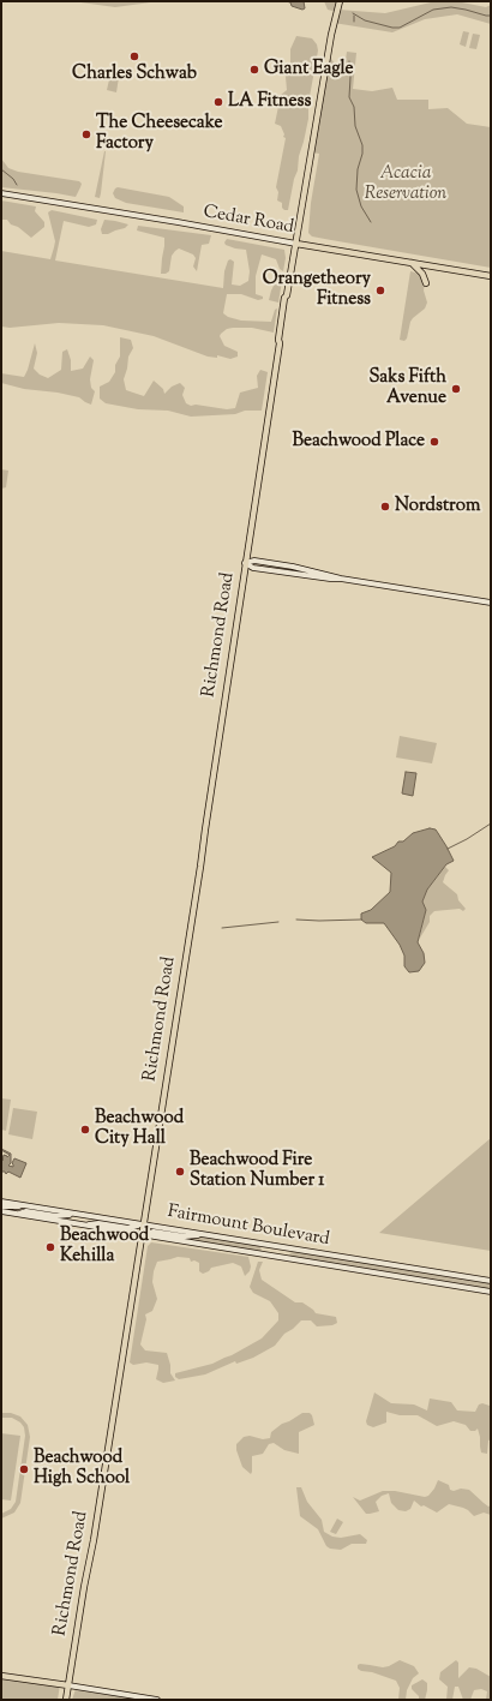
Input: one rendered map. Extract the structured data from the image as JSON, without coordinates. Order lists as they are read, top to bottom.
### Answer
{
  "streets": {
    "main road": ["Cedar Road", "Richmond Road"],
    "street": ["Fairmount Boulevard"]
  },
  "crossings": [
    ["Cedar Road", "Richmond Road"],
    ["Richmond Road", "Fairmount Boulevard"]
  ],
  "parks": ["Acacia Reservation"],
  "places": [
    "Charles Schwab",
    "Giant Eagle",
    "LA Fitness",
    "The Cheesecake Factory",
    "Orangetheory Fitness",
    "Saks Fifth Avenue",
    "Beachwood Place",
    "Nordstrom",
    "Beachwood City Hall",
    "Beachwood Fire Station Number 1",
    "Beachwood Kehilla",
    "Beachwood High School"
  ]
}
